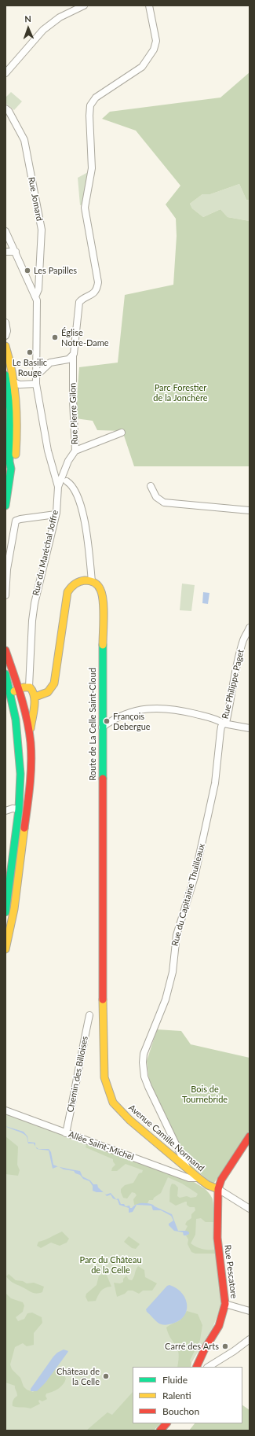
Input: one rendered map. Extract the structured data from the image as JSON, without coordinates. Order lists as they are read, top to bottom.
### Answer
{
  "streets": {
    "street": [
      "Rue Jomard",
      "Rue Pierre Gilon",
      "Rue du Maréchal Joffre",
      "Rue Philippe Paget",
      "Route de La Celle Saint-Cloud",
      "Rue du Capitaine Thuilleaux",
      "Chemin des Billoises",
      "Avenue Camille Normand",
      "Allée Saint-Michel",
      "Rue Pescatore"
    ]
  },
  "crossings": [
    ["Rue Jomard", "Rue du Maréchal Joffre"],
    ["Rue Pierre Gilon", "Rue du Maréchal Joffre"],
    ["Rue Philippe Paget", "Rue du Capitaine Thuilleaux"],
    ["Route de La Celle Saint-Cloud", "Avenue Camille Normand"],
    ["Rue du Capitaine Thuilleaux", "Avenue Camille Normand"],
    ["Chemin des Billoises", "Allée Saint-Michel"],
    ["Avenue Camille Normand", "Allée Saint-Michel"],
    ["Avenue Camille Normand", "Rue Pescatore"]
  ],
  "parks": ["Parc Forestier de la Jonchère", "Bois de Tournebride", "Parc du Château de la Celle"],
  "places": [
    "Les Papilles",
    "Église Notre-Dame",
    "Le Basilic Rouge",
    "François Debergue",
    "Carré des Arts",
    "Château de la Celle"
  ],
  "legend": ["Fluide", "Ralenti", "Bouchon"],
  "north": "top"
}
